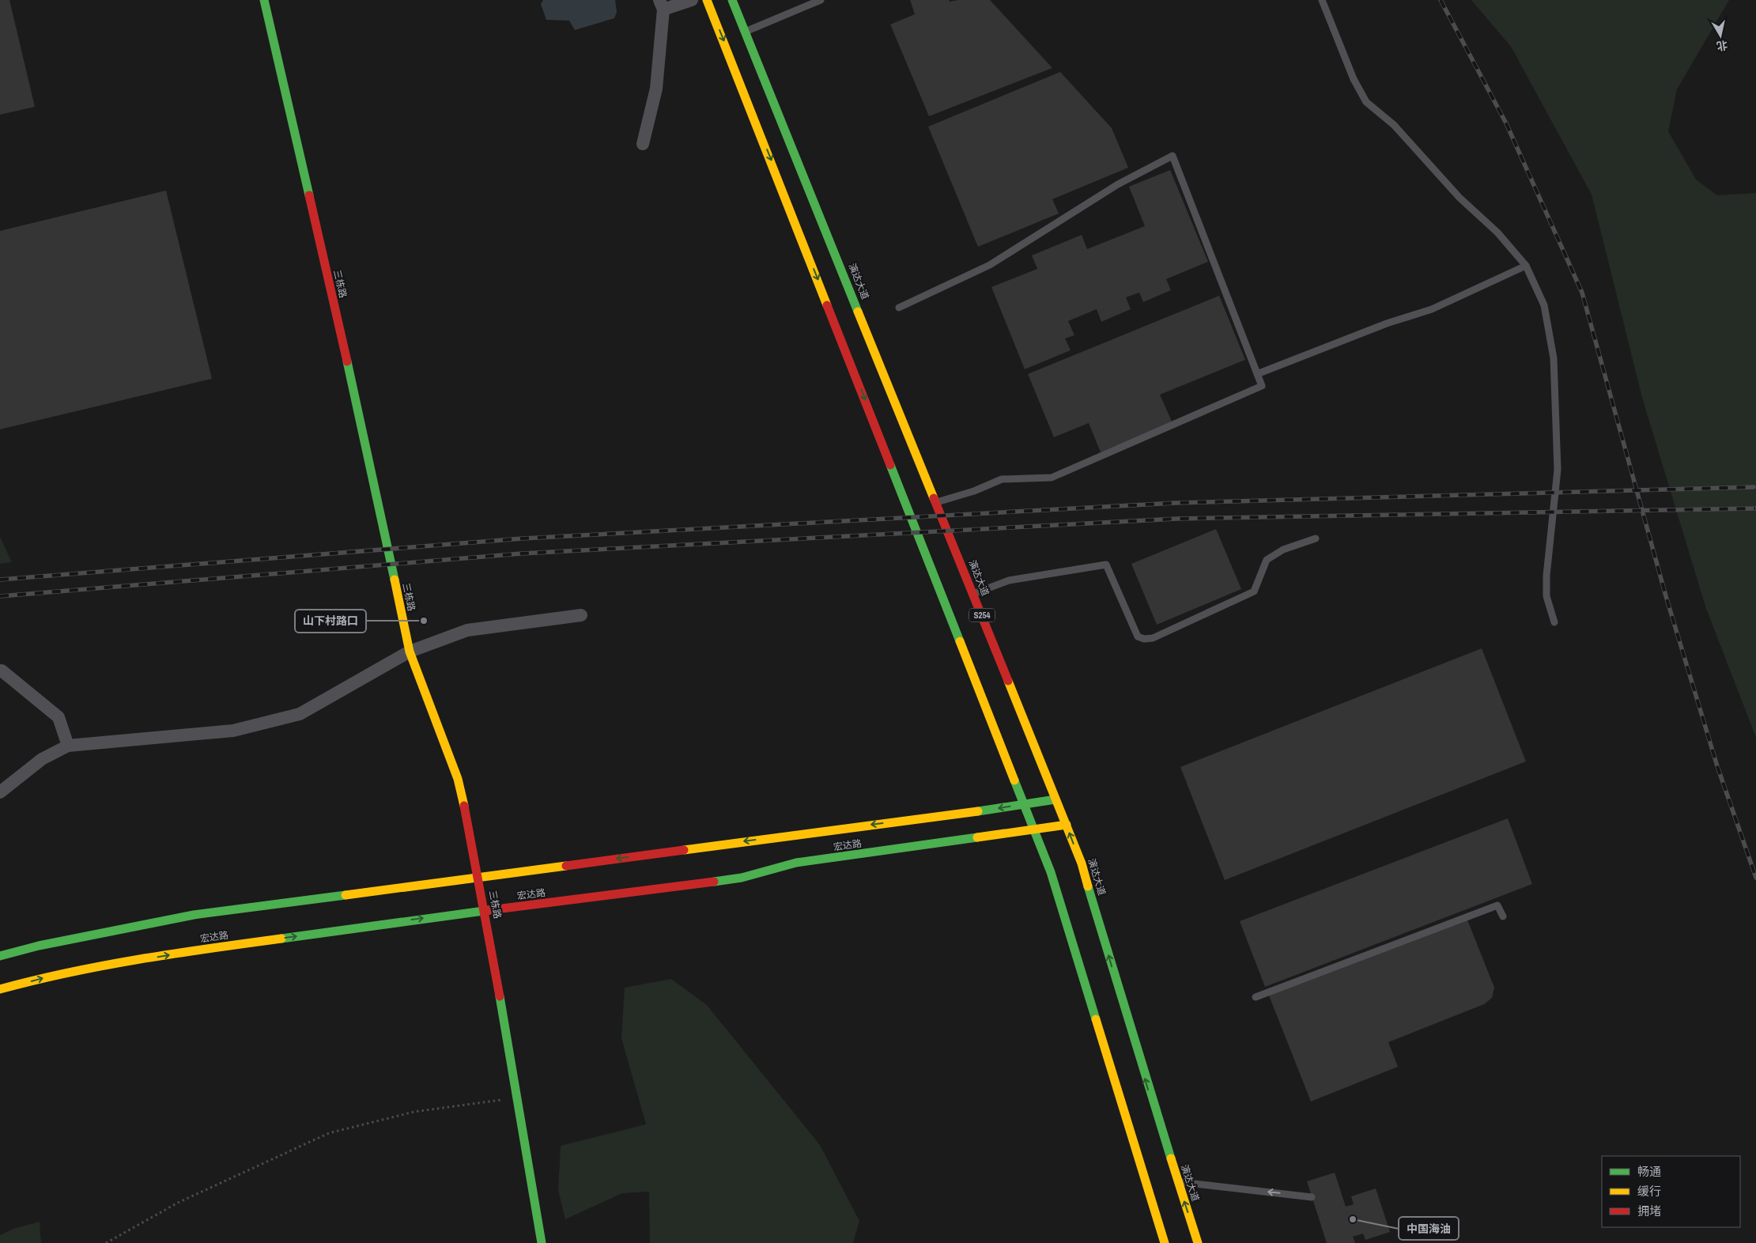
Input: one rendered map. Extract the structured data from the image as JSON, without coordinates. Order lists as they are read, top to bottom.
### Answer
{
  "streets": {
    "main road": [
      "演达大道",
      "三栋路",
      "S254",
      "宏达路"
    ]
  },
  "crossings": [
    ["演达大道", "宏达路"],
    ["三栋路", "宏达路"]
  ],
  "places": ["山下村路口", "中国海油"],
  "legend": ["畅通", "缓行", "拥堵"],
  "north": "bottom"
}
